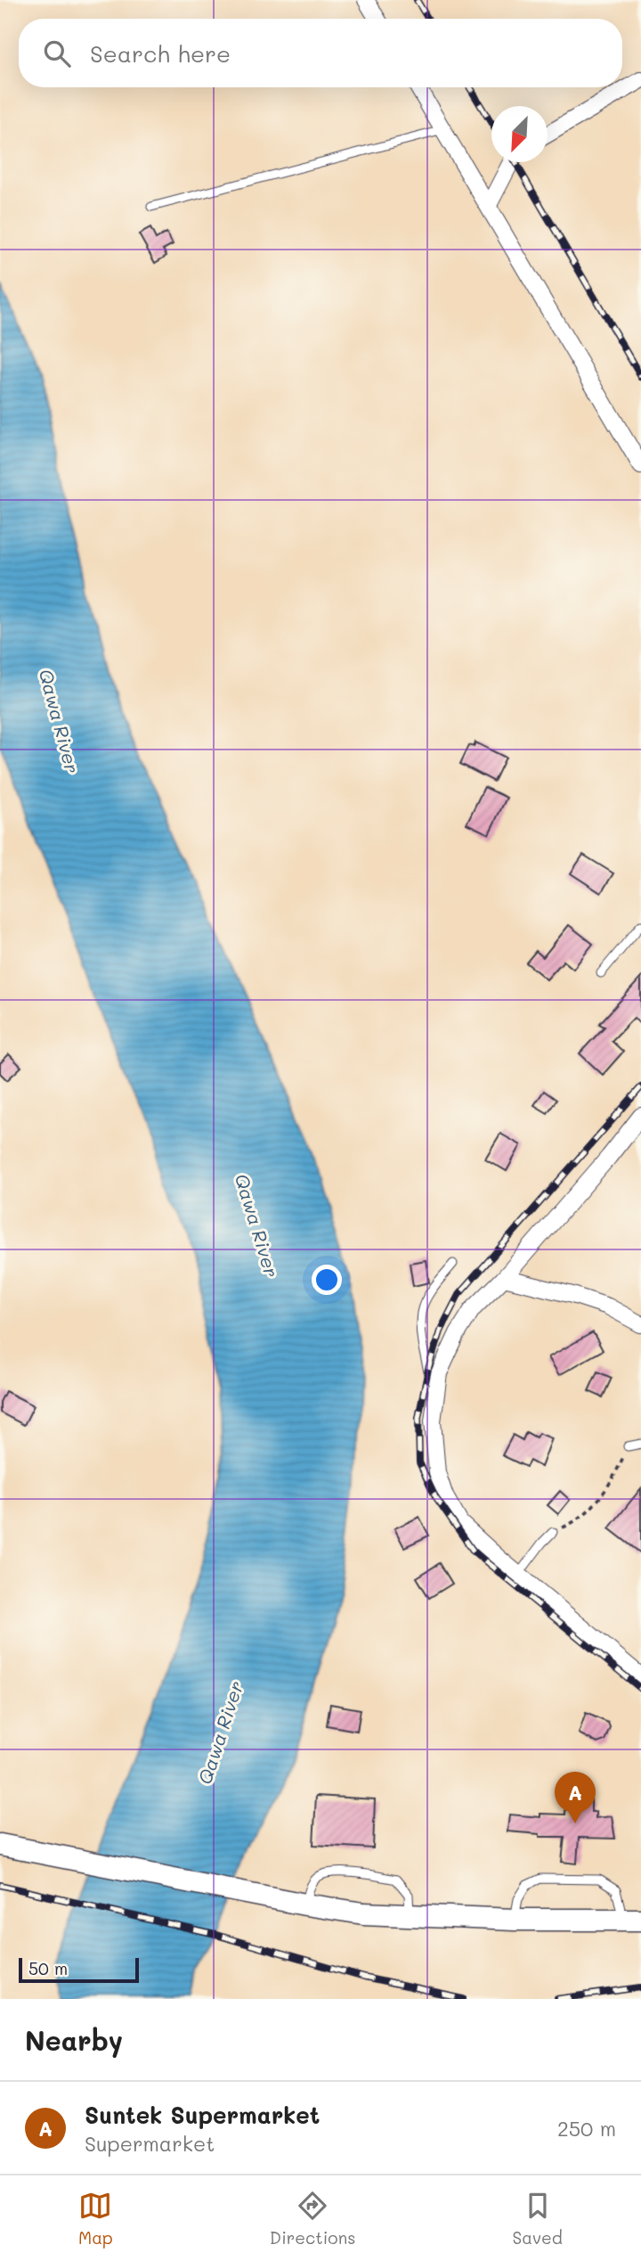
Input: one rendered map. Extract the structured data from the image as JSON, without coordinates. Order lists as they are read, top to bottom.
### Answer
{
  "water": ["Qawa River"],
  "scale_bar": "50 m",
  "north": "bottom left",
  "page": {
    "search": "Search here",
    "pins": "A",
    "scale": "50 m",
    "heading": "Nearby",
    "list": [
      {
        "mark": "A",
        "name": "Suntek Supermarket",
        "note": "Supermarket",
        "value": "250 m"
      }
    ],
    "nav": ["Map", "Directions", "Saved"]
  }
}
